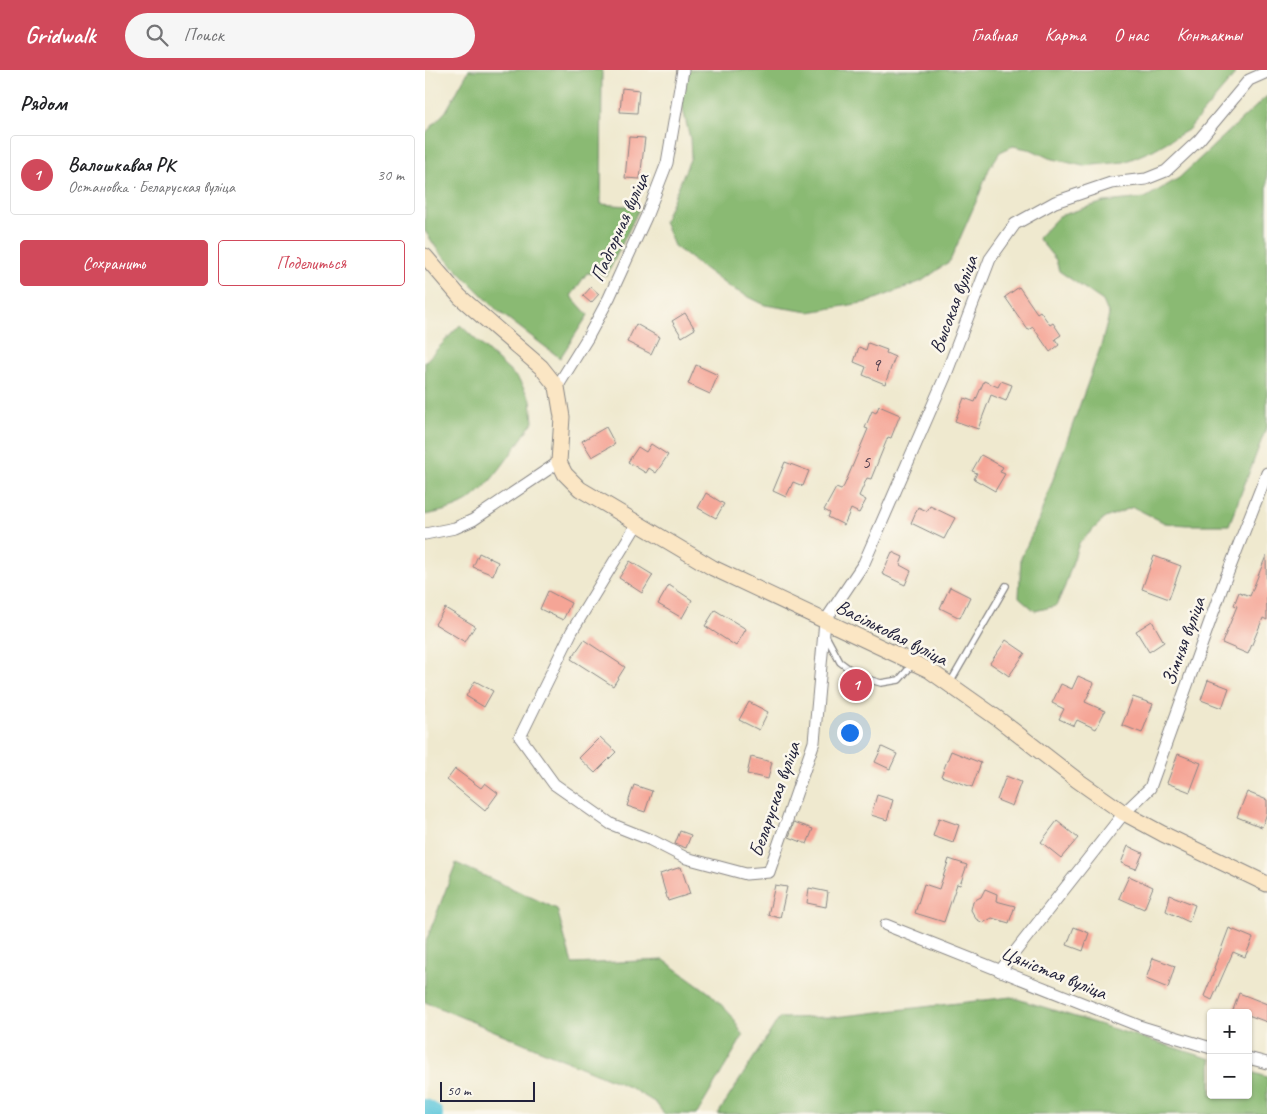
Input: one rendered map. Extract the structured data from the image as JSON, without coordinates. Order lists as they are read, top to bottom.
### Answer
{
  "streets": {
    "street": [
      "Падгорная вуліца",
      "Высокая вуліца",
      "Васільковая вуліца",
      "Зімняя вуліца",
      "Беларуская вуліца",
      "Цяністая вуліца"
    ]
  },
  "crossings": [
    ["Высокая вуліца", "Васільковая вуліца"],
    ["Высокая вуліца", "Беларуская вуліца"],
    ["Васільковая вуліца", "Зімняя вуліца"],
    ["Васільковая вуліца", "Беларуская вуліца"],
    ["Зімняя вуліца", "Цяністая вуліца"]
  ],
  "house_numbers": ["9", "5"],
  "scale_bar": "50 m",
  "page": {
    "header": "Gridwalk",
    "search": "Поиск",
    "nav": [
      "Главная",
      "Карта",
      "О нас",
      "Контакты"
    ],
    "heading": "Рядом",
    "list": [
      {
        "mark": "1",
        "name": "Валошкавая РК",
        "note": "Остановка · Беларуская вуліца",
        "value": "30 m"
      }
    ],
    "buttons": ["Сохранить", "Поделиться"],
    "pins": "1",
    "map_buttons": ["+", "−"],
    "scale": "50 m"
  }
}
